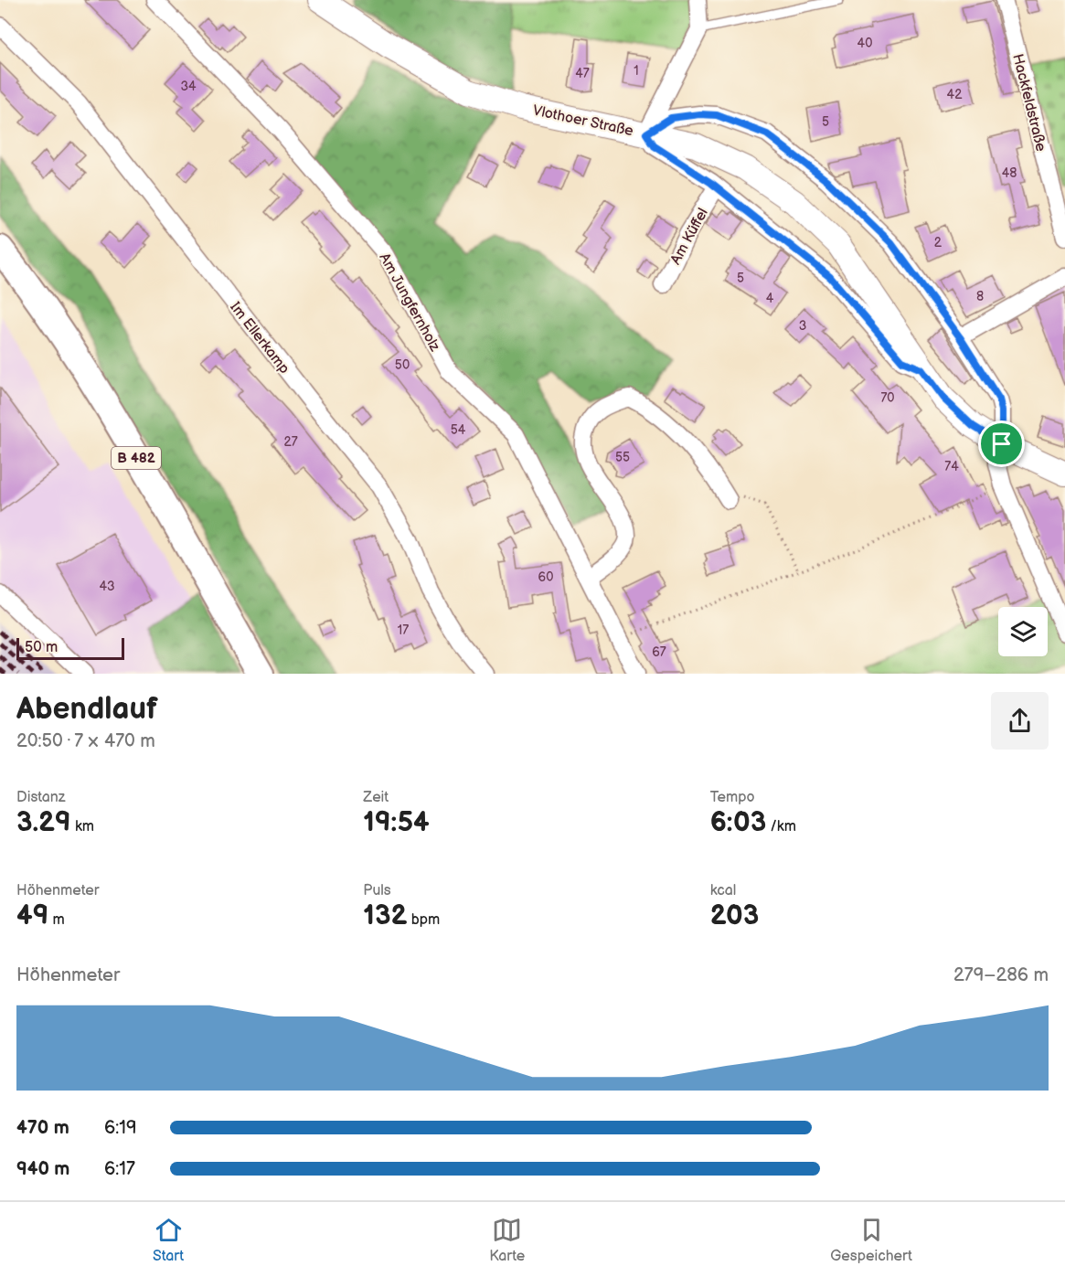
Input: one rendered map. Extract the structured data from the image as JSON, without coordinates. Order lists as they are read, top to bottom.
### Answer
{
  "streets": {
    "main road": ["B 482"],
    "street": [
      "Hackfeldstraße",
      "Vlothoer Straße",
      "Am Küffel",
      "Am Jungfernholz",
      "Im Ellerkamp"
    ]
  },
  "house_numbers": [
    "40",
    "1",
    "47",
    "34",
    "42",
    "5",
    "48",
    "2",
    "5",
    "8",
    "4",
    "3",
    "50",
    "70",
    "54",
    "27",
    "55",
    "74",
    "60",
    "43",
    "17",
    "67"
  ],
  "scale_bar": "50 m",
  "page": {
    "scale": "50 m",
    "heading": ["Abendlauf", "20:50 · 7 × 470 m"],
    "stats": [
      ["Distanz", "3.29 km"],
      ["Zeit", "19:54"],
      ["Tempo", "6:03 /km"],
      ["Höhenmeter", "49 m"],
      ["Puls", "132 bpm"],
      ["kcal", "203"]
    ],
    "chart": ["Höhenmeter", "279–286 m"],
    "list": [
      {
        "name": "470 m",
        "note": "6:19"
      },
      {
        "name": "940 m",
        "note": "6:17"
      }
    ],
    "tabs": ["Start", "Karte", "Gespeichert"]
  }
}
